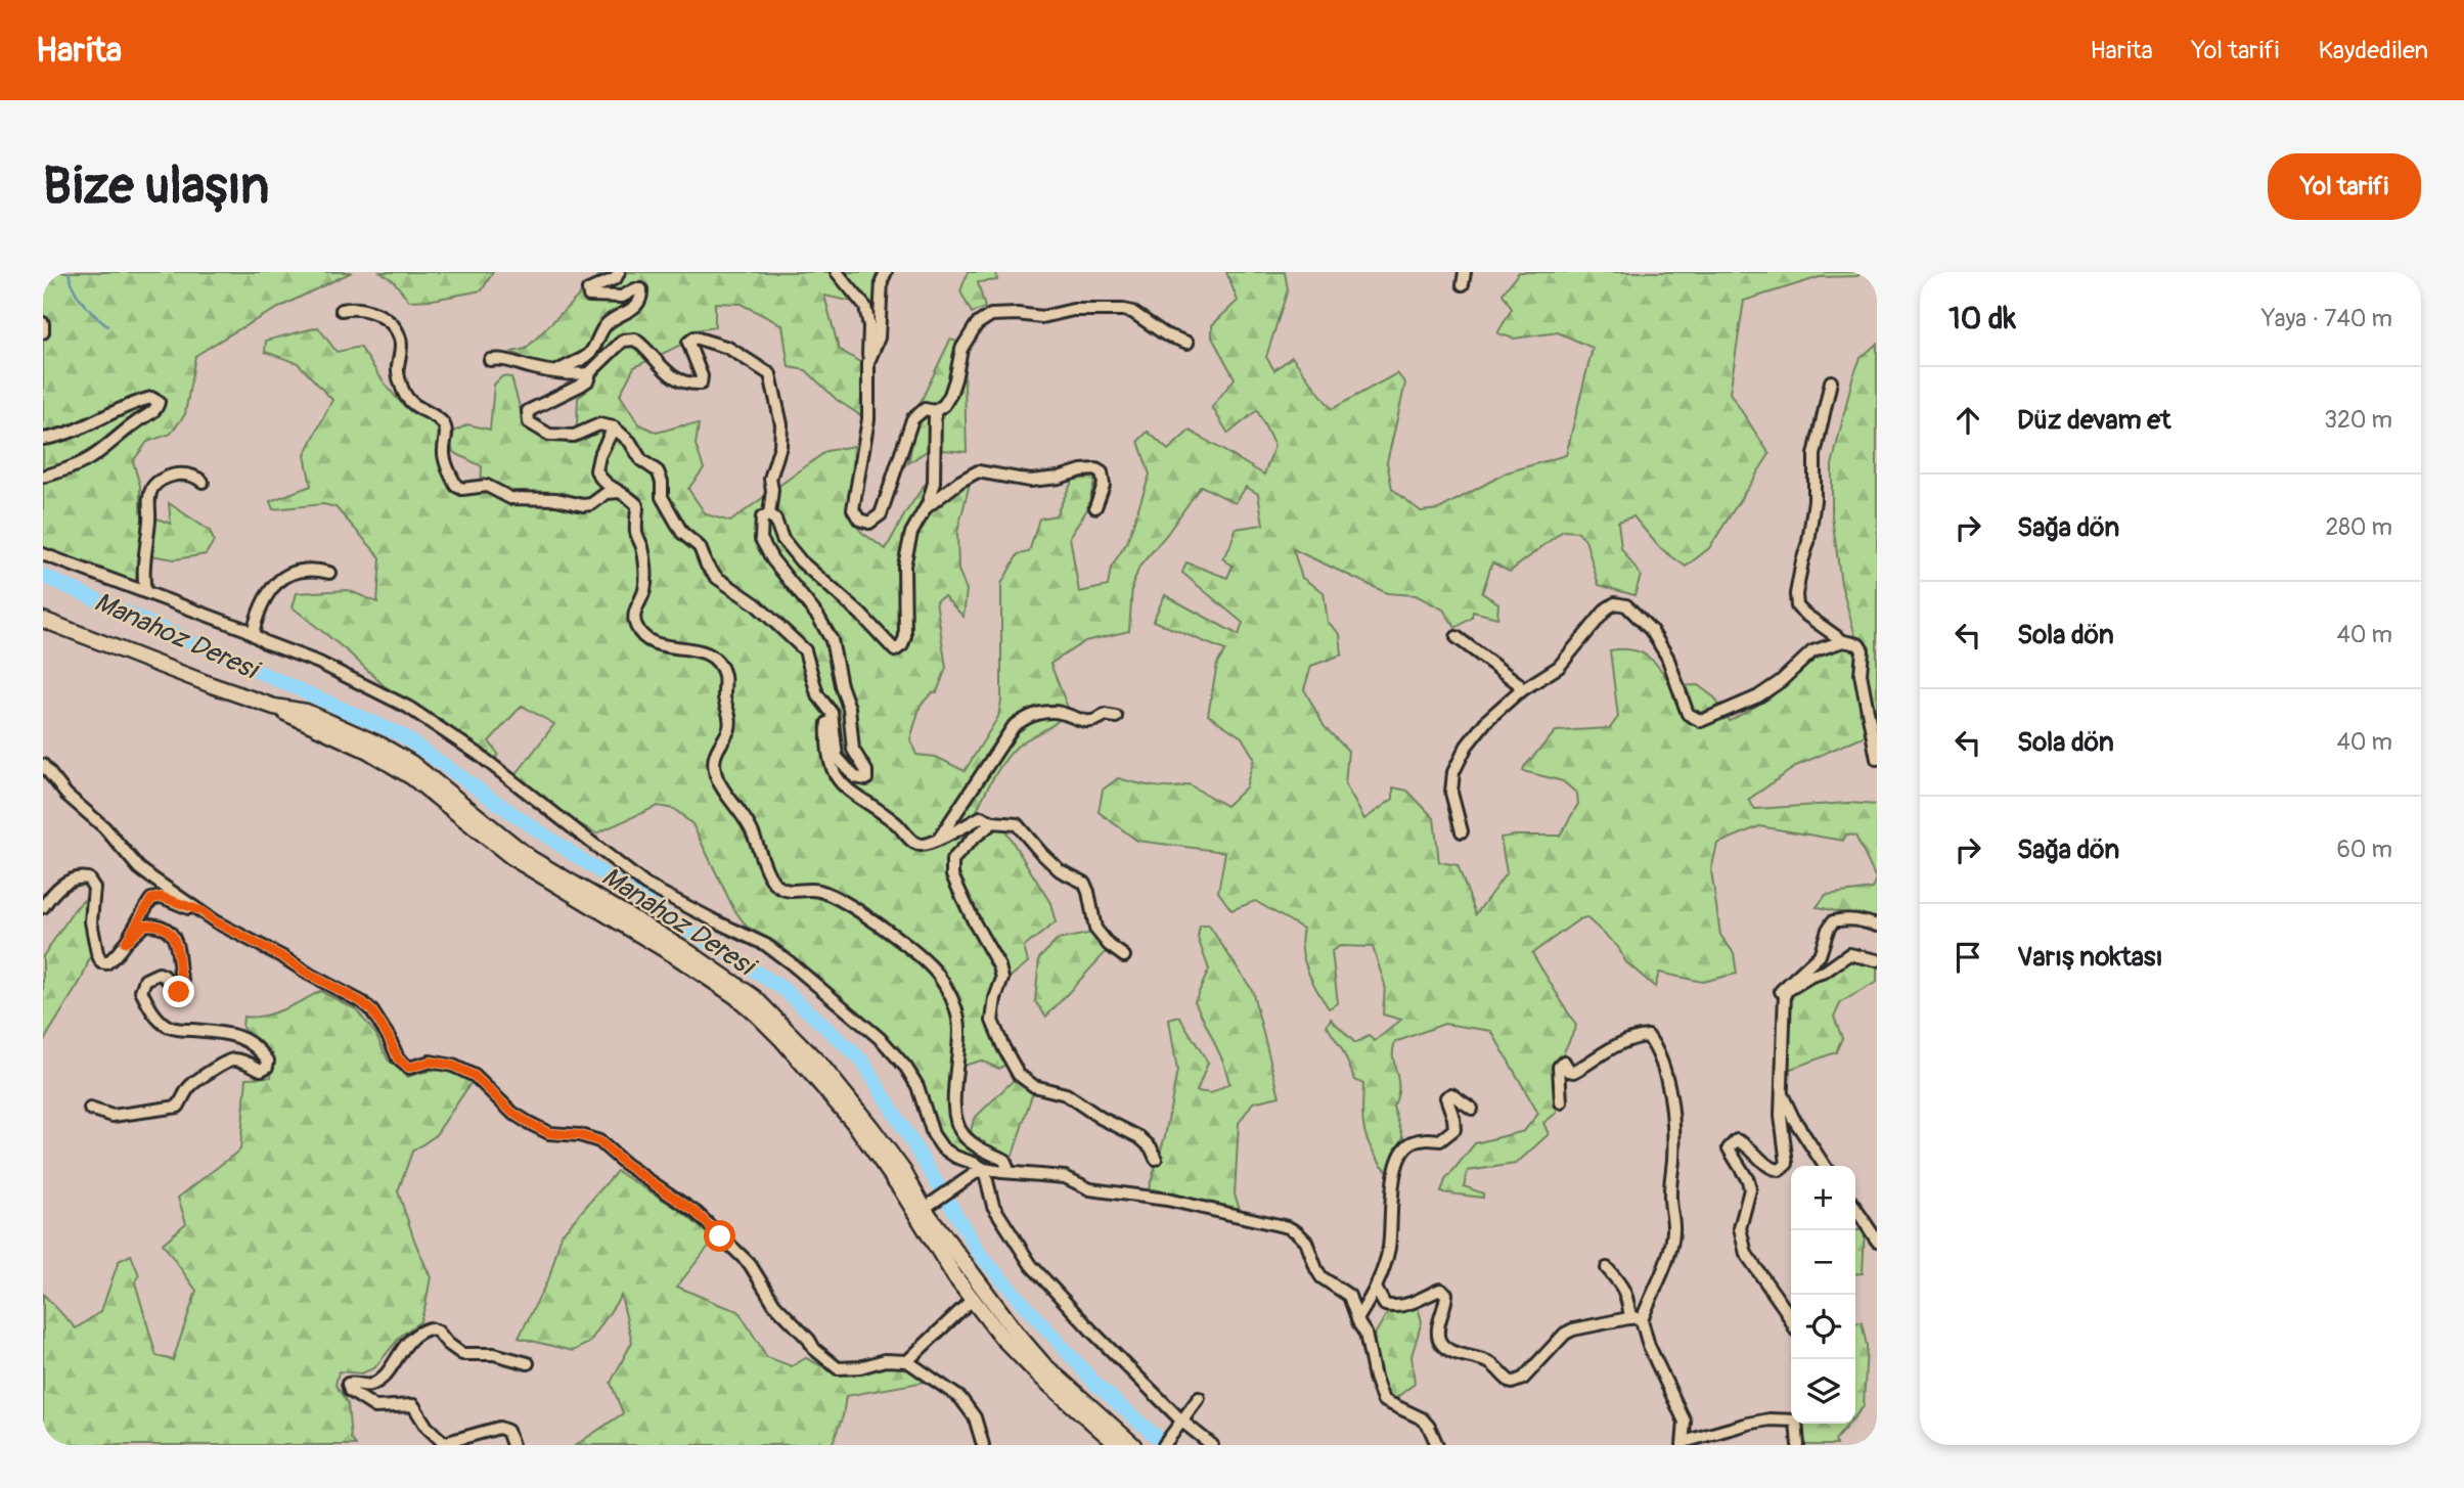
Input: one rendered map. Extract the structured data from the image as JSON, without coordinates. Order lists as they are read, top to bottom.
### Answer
{
  "water": ["Manahoz Deresi"],
  "page": {
    "header": "Harita",
    "nav": ["Harita", "Yol tarifi", "Kaydedilen"],
    "buttons": "Yol tarifi",
    "title": "Bize ulaşın",
    "heading": ["10 dk", "Yaya · 740 m"],
    "list": [
      ["Düz devam et", "320 m"],
      ["Sağa dön", "280 m"],
      ["Sola dön", "40 m"],
      ["Sola dön", "40 m"],
      ["Sağa dön", "60 m"],
      "Varış noktası"
    ],
    "map_buttons": ["+", "−"]
  }
}
